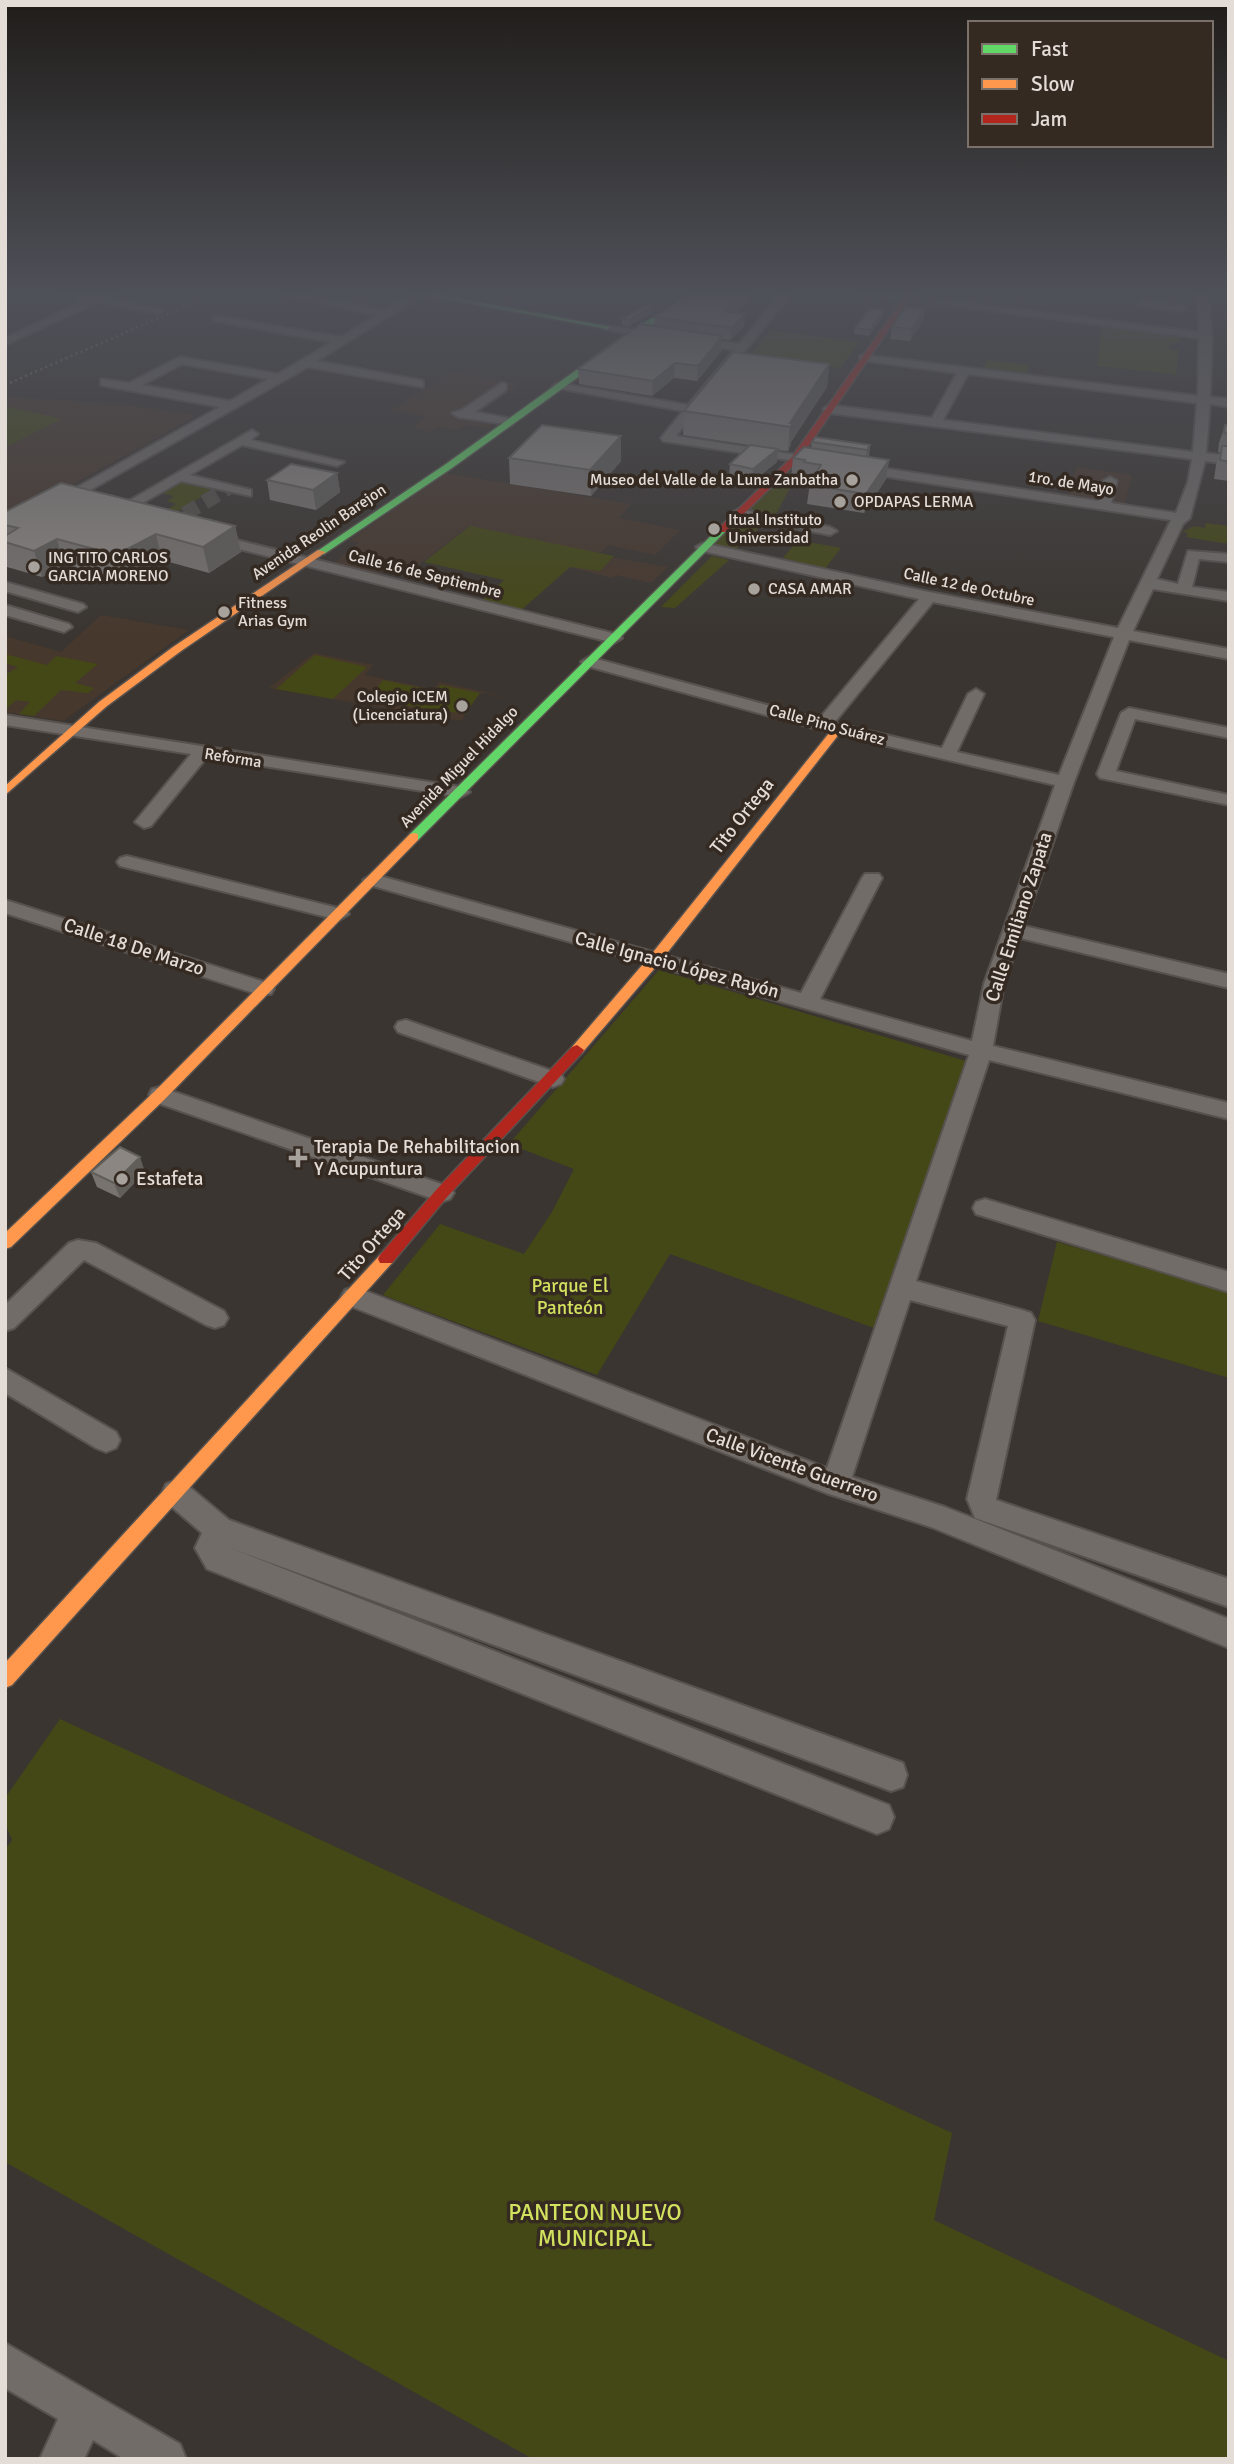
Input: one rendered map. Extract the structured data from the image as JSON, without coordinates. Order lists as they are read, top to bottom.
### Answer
{
  "streets": {
    "main road": ["Avenida Reolin Barejon", "Avenida Miguel Hidalgo", "Tito Ortega"],
    "street": [
      "1ro. de Mayo",
      "Calle 16 de Septiembre",
      "Calle 12 de Octubre",
      "Calle Pino Suárez",
      "Reforma",
      "Calle Emiliano Zapata",
      "Calle 18 De Marzo",
      "Calle Ignacio López Rayón",
      "Calle Vicente Guerrero"
    ]
  },
  "crossings": [
    ["1ro. de Mayo", "Avenida Miguel Hidalgo"],
    ["1ro. de Mayo", "Calle Emiliano Zapata"],
    ["Avenida Reolin Barejon", "Calle 16 de Septiembre"],
    ["Avenida Reolin Barejon", "Reforma"],
    ["Calle 16 de Septiembre", "Avenida Miguel Hidalgo"],
    ["Calle 12 de Octubre", "Avenida Miguel Hidalgo"],
    ["Calle 12 de Octubre", "Tito Ortega"],
    ["Calle 12 de Octubre", "Calle Emiliano Zapata"],
    ["Calle Pino Suárez", "Avenida Miguel Hidalgo"],
    ["Calle Pino Suárez", "Tito Ortega"],
    ["Calle Pino Suárez", "Calle Emiliano Zapata"],
    ["Reforma", "Avenida Miguel Hidalgo"],
    ["Avenida Miguel Hidalgo", "Calle 18 De Marzo"],
    ["Avenida Miguel Hidalgo", "Calle Ignacio López Rayón"],
    ["Tito Ortega", "Calle Ignacio López Rayón"],
    ["Tito Ortega", "Calle Vicente Guerrero"],
    ["Calle Emiliano Zapata", "Calle Ignacio López Rayón"],
    ["Calle Emiliano Zapata", "Calle Vicente Guerrero"]
  ],
  "parks": ["Parque El Panteón", "PANTEON NUEVO MUNICIPAL"],
  "places": {
    "other": [
      "Museo del Valle de la Luna Zanbatha",
      "OPDAPAS LERMA",
      "Itual Instituto Universidad",
      "ING TITO CARLOS GARCIA MORENO",
      "CASA AMAR",
      "Fitness Arias Gym",
      "Colegio ICEM (Licenciatura)",
      "Estafeta"
    ],
    "health": ["Terapia De Rehabilitacion Y Acupuntura"]
  },
  "legend": ["Fast", "Slow", "Jam"]
}
